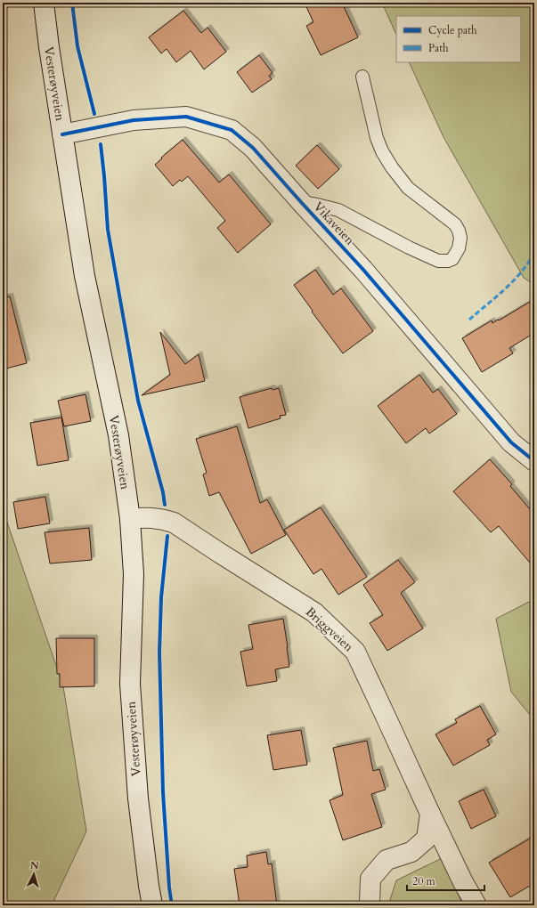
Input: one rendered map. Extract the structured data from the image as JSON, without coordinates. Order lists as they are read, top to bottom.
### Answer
{
  "streets": {
    "street": ["Vesterøyveien", "Vikaveien", "Briggveien"]
  },
  "crossings": [
    ["Vesterøyveien", "Vikaveien"],
    ["Vesterøyveien", "Briggveien"]
  ],
  "legend": ["Cycle path", "Path"],
  "scale_bar": "20 m",
  "north": "top"
}
